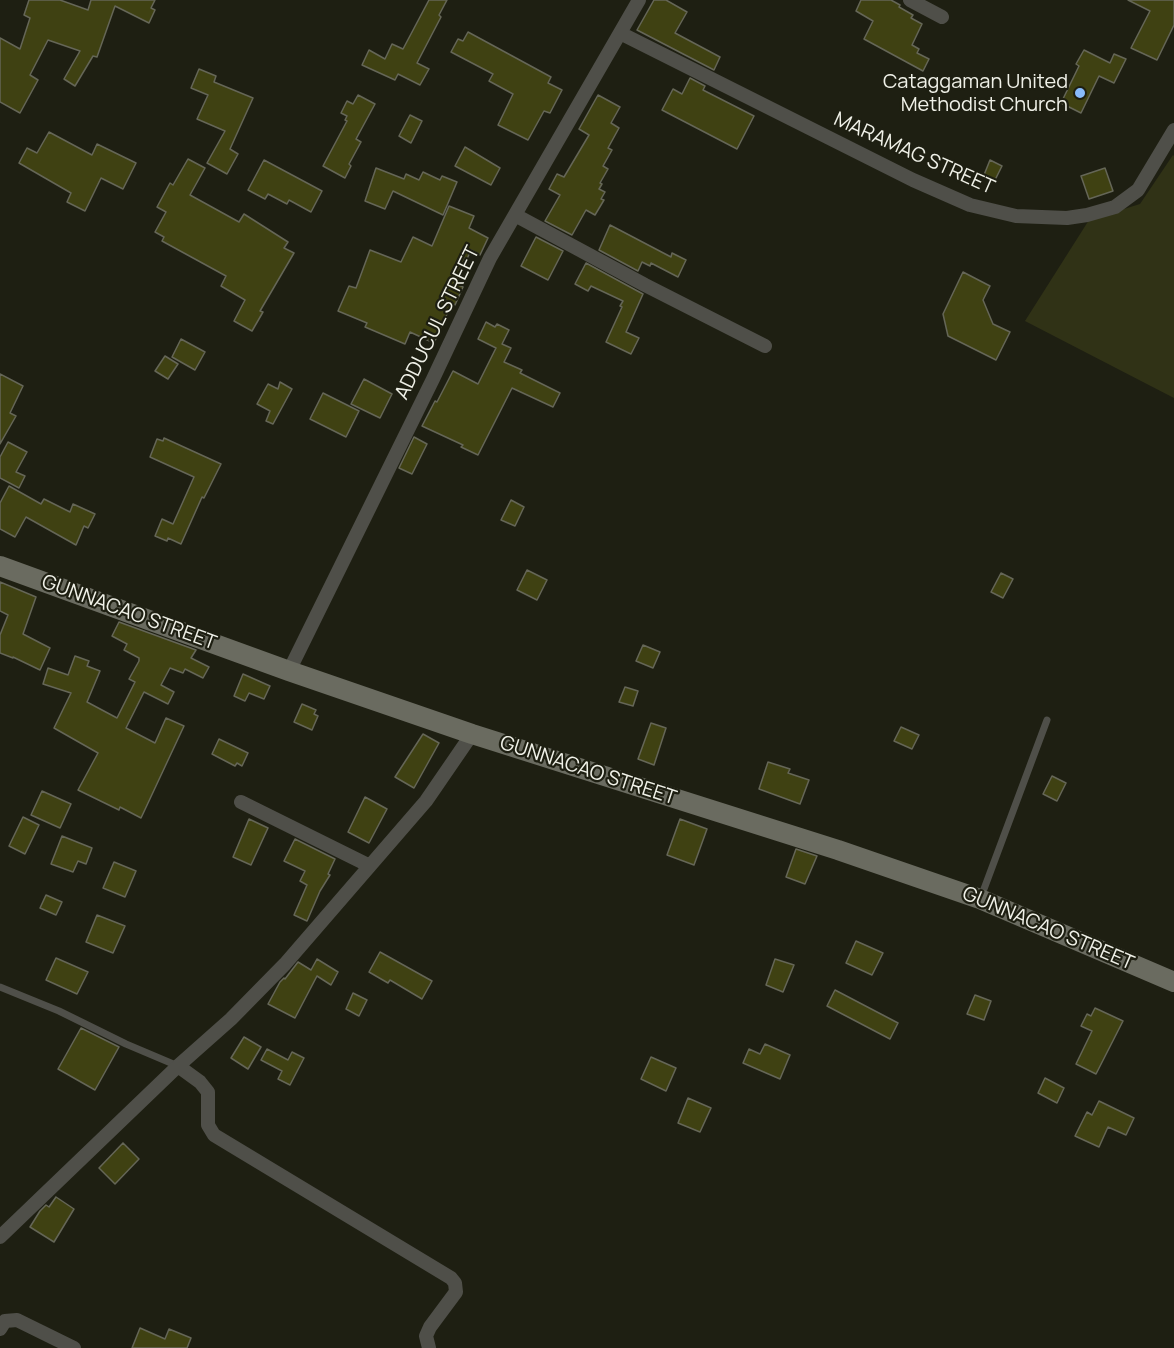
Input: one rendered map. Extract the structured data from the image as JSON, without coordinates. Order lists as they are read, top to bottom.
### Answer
{
  "streets": {
    "street": ["MARAMAG STREET", "ADDUCUL STREET", "GUNNACAO STREET"]
  },
  "crossings": [
    ["MARAMAG STREET", "ADDUCUL STREET"],
    ["ADDUCUL STREET", "GUNNACAO STREET"]
  ],
  "places": ["Cataggaman United Methodist Church"]
}
